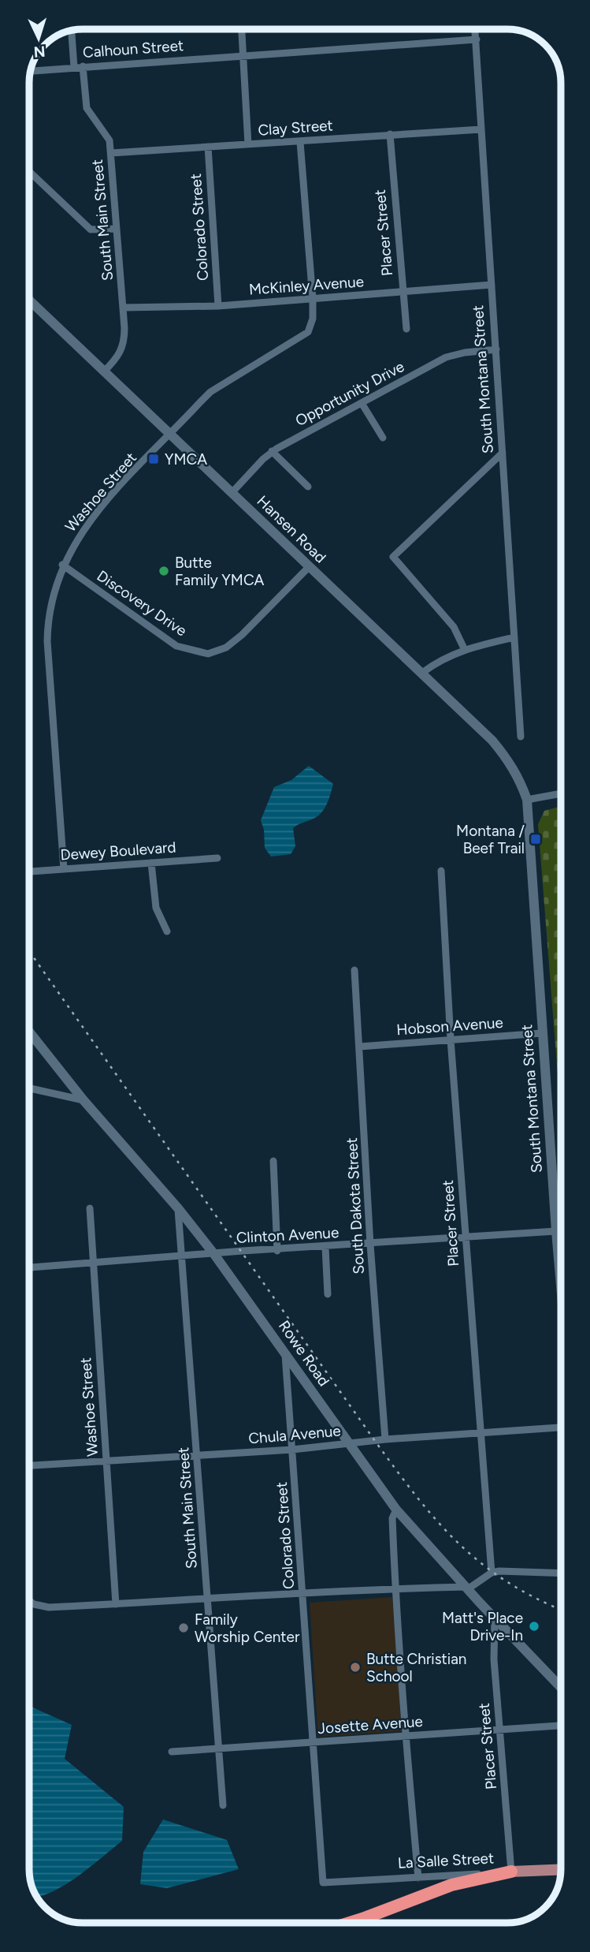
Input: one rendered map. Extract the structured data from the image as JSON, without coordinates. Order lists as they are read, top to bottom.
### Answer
{
  "streets": {
    "main road": ["La Salle Street"],
    "street": [
      "Calhoun Street",
      "Clay Street",
      "South Main Street",
      "Colorado Street",
      "Placer Street",
      "McKinley Avenue",
      "South Montana Street",
      "Opportunity Drive",
      "Washoe Street",
      "Hansen Road",
      "Discovery Drive",
      "Dewey Boulevard",
      "Hobson Avenue",
      "South Dakota Street",
      "Clinton Avenue",
      "Rowe Road",
      "Chula Avenue",
      "Josette Avenue"
    ]
  },
  "crossings": [
    ["Calhoun Street", "South Main Street"],
    ["Calhoun Street", "South Montana Street"],
    ["Clay Street", "South Main Street"],
    ["Clay Street", "Colorado Street"],
    ["Clay Street", "Placer Street"],
    ["Clay Street", "South Montana Street"],
    ["South Main Street", "McKinley Avenue"],
    ["South Main Street", "Hansen Road"],
    ["South Main Street", "Clinton Avenue"],
    ["South Main Street", "Rowe Road"],
    ["South Main Street", "Chula Avenue"],
    ["South Main Street", "Josette Avenue"],
    ["Colorado Street", "McKinley Avenue"],
    ["Colorado Street", "Rowe Road"],
    ["Colorado Street", "Chula Avenue"],
    ["Colorado Street", "Josette Avenue"],
    ["Colorado Street", "La Salle Street"],
    ["Placer Street", "McKinley Avenue"],
    ["Placer Street", "Hobson Avenue"],
    ["Placer Street", "Clinton Avenue"],
    ["Placer Street", "Rowe Road"],
    ["Placer Street", "Chula Avenue"],
    ["Placer Street", "Josette Avenue"],
    ["Placer Street", "La Salle Street"],
    ["McKinley Avenue", "South Montana Street"],
    ["South Montana Street", "Opportunity Drive"],
    ["South Montana Street", "Hansen Road"],
    ["South Montana Street", "Hobson Avenue"],
    ["South Montana Street", "Clinton Avenue"],
    ["Opportunity Drive", "Hansen Road"],
    ["Washoe Street", "Hansen Road"],
    ["Washoe Street", "Discovery Drive"],
    ["Washoe Street", "Dewey Boulevard"],
    ["Washoe Street", "Clinton Avenue"],
    ["Washoe Street", "Chula Avenue"],
    ["Hansen Road", "Discovery Drive"],
    ["Hobson Avenue", "South Dakota Street"],
    ["South Dakota Street", "Clinton Avenue"],
    ["South Dakota Street", "Chula Avenue"],
    ["Clinton Avenue", "Rowe Road"],
    ["Rowe Road", "Chula Avenue"]
  ],
  "places": {
    "transit": ["YMCA", "Montana / Beef Trail"],
    "other": [
      "Butte Family YMCA",
      "Matt's Place Drive-In",
      "Family Worship Center",
      "Butte Christian School"
    ]
  },
  "north": "bottom"
}
